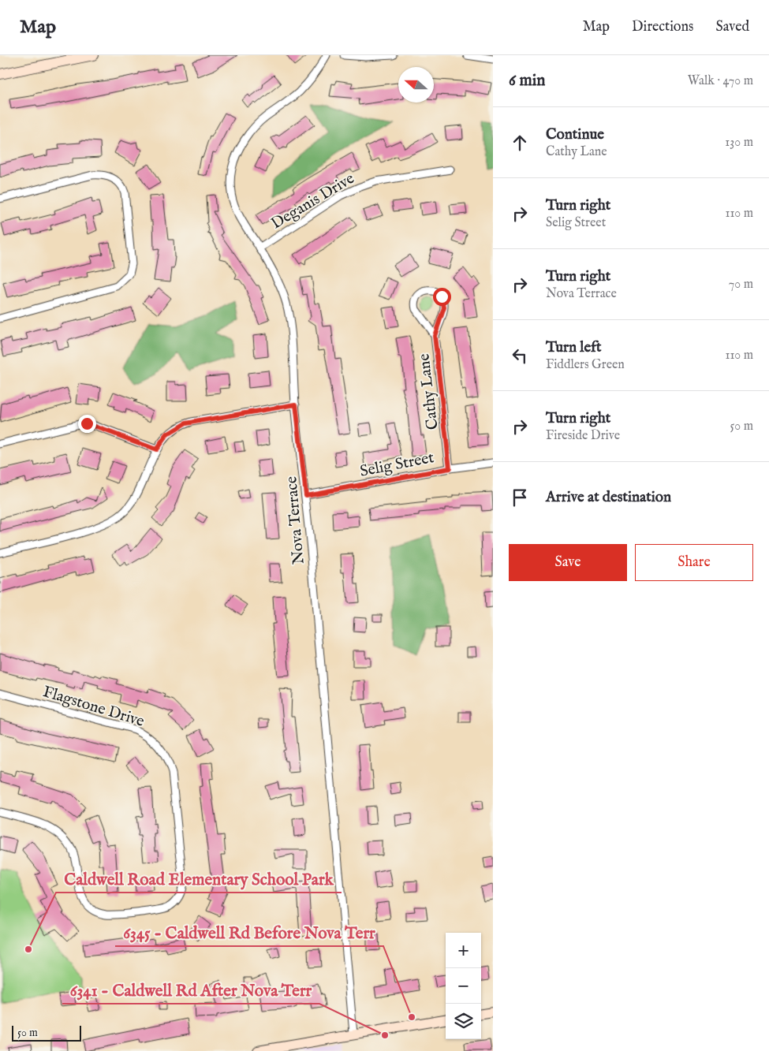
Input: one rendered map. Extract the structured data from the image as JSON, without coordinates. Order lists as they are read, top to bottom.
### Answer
{
  "streets": {
    "street": [
      "Deganis Drive",
      "Cathy Lane",
      "Selig Street",
      "Nova Terrace",
      "Flagstone Drive"
    ]
  },
  "crossings": [
    ["Deganis Drive", "Nova Terrace"],
    ["Cathy Lane", "Selig Street"],
    ["Selig Street", "Nova Terrace"]
  ],
  "places": ["Caldwell Road Elementary School Park", "6345 - Caldwell Rd Before Nova Terr", "6341 - Caldwell Rd After Nova Terr"],
  "scale_bar": "50 m",
  "north": "left",
  "page": {
    "header": "Map",
    "nav": ["Map", "Directions", "Saved"],
    "heading": ["6 min", "Walk · 470 m"],
    "list": [
      ["Continue", "Cathy Lane", "130 m"],
      ["Turn right", "Selig Street", "110 m"],
      ["Turn right", "Nova Terrace", "70 m"],
      ["Turn left", "Fiddlers Green", "110 m"],
      ["Turn right", "Fireside Drive", "50 m"],
      "Arrive at destination"
    ],
    "buttons": ["Save", "Share"],
    "map_buttons": ["+", "−"],
    "scale": "50 m"
  }
}
